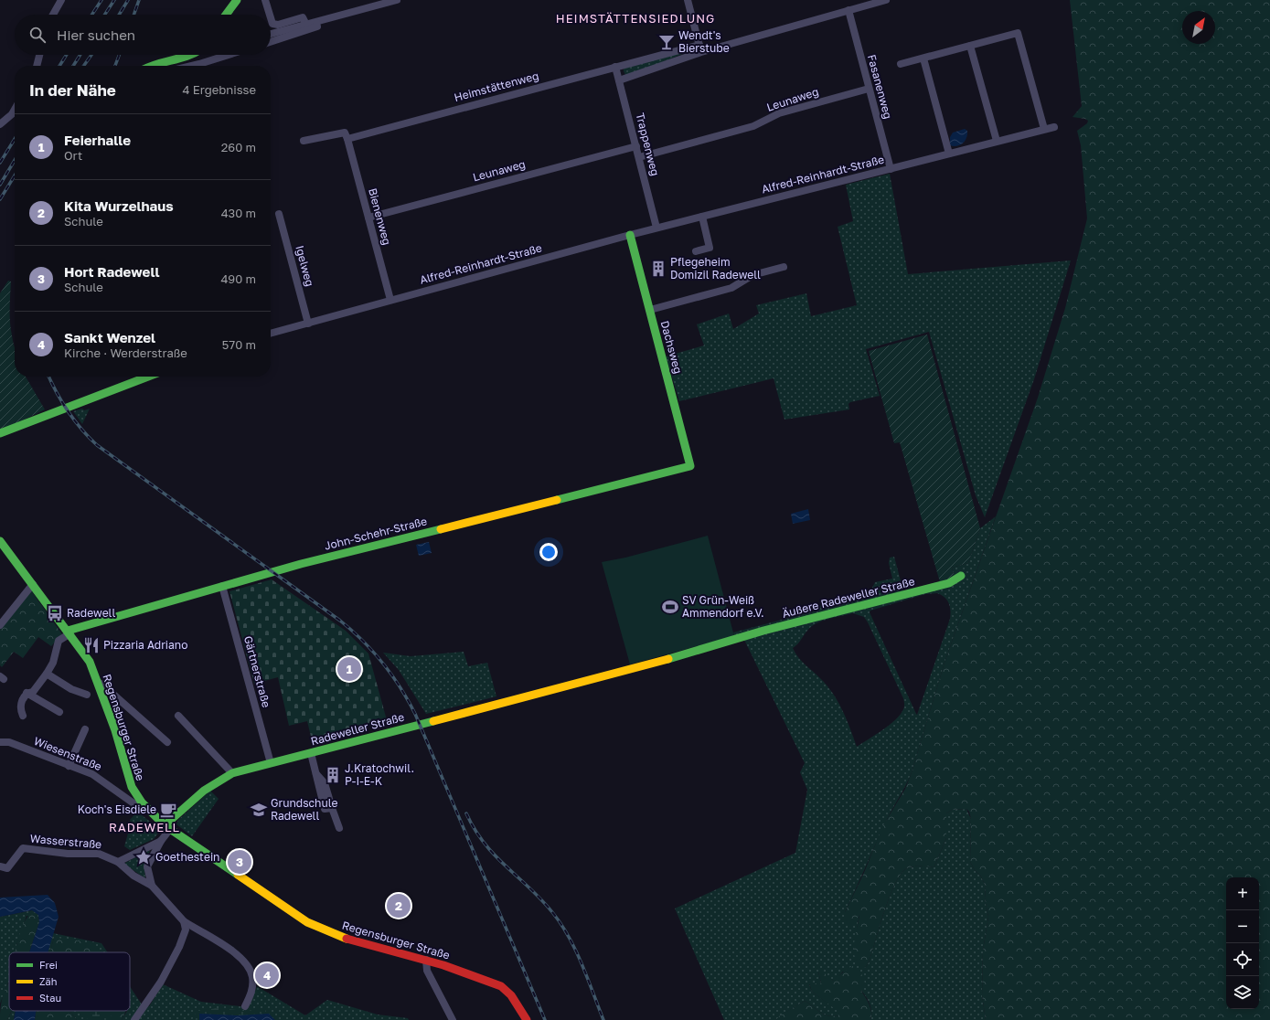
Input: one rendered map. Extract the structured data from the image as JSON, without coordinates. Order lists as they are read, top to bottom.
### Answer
{
  "streets": {
    "street": [
      "Heimstättenweg",
      "Fasanenweg",
      "Leunaweg",
      "Trappenweg",
      "Alfred-Reinhardt-Straße",
      "Bienenweg",
      "Igelweg",
      "Dachsweg",
      "John-Schehr-Straße",
      "Äußere Radeweller Straße",
      "Gärtnerstraße",
      "Regensburger Straße",
      "Radeweller Straße",
      "Wiesenstraße",
      "Wasserstraße"
    ]
  },
  "crossings": [
    ["Heimstättenweg", "Fasanenweg"],
    ["Heimstättenweg", "Trappenweg"],
    ["Heimstättenweg", "Bienenweg"],
    ["Fasanenweg", "Leunaweg"],
    ["Fasanenweg", "Alfred-Reinhardt-Straße"],
    ["Leunaweg", "Trappenweg"],
    ["Leunaweg", "Bienenweg"],
    ["Trappenweg", "Alfred-Reinhardt-Straße"],
    ["Alfred-Reinhardt-Straße", "Bienenweg"],
    ["Alfred-Reinhardt-Straße", "Igelweg"],
    ["Alfred-Reinhardt-Straße", "Dachsweg"],
    ["Dachsweg", "John-Schehr-Straße"],
    ["John-Schehr-Straße", "Gärtnerstraße"],
    ["John-Schehr-Straße", "Regensburger Straße"],
    ["Äußere Radeweller Straße", "Radeweller Straße"],
    ["Gärtnerstraße", "Radeweller Straße"],
    ["Regensburger Straße", "Radeweller Straße"],
    ["Regensburger Straße", "Wiesenstraße"]
  ],
  "districts": ["HEIMSTÄTTENSIEDLUNG", "RADEWELL"],
  "places": {
    "bar": ["Wendt's Bierstube"],
    "building": ["Pflegeheim Domizil Radewell", "J.Kratochwil. P-I-E-K"],
    "sports": ["SV Grün-Weiß Ammendorf e.V."],
    "bus stop": ["Radewell"],
    "restaurant": ["Pizzaria Adriano"],
    "cafe": ["Koch's Eisdiele"],
    "school or university": ["Grundschule Radewell"],
    "place": ["Goethestein"]
  },
  "legend": ["Frei", "Zäh", "Stau"],
  "north": "top right",
  "page": {
    "search": "Hier suchen",
    "heading": ["In der Nähe", "4 Ergebnisse"],
    "list": [
      {
        "mark": "1",
        "name": "Feierhalle",
        "note": "Ort",
        "value": "260 m"
      },
      {
        "mark": "2",
        "name": "Kita Wurzelhaus",
        "note": "Schule",
        "value": "430 m"
      },
      {
        "mark": "3",
        "name": "Hort Radewell",
        "note": "Schule",
        "value": "490 m"
      },
      {
        "mark": "4",
        "name": "Sankt Wenzel",
        "note": "Kirche · Werderstraße",
        "value": "570 m"
      }
    ],
    "pins": [
      "1",
      "3",
      "2",
      "4"
    ],
    "map_buttons": ["+", "−"]
  }
}
